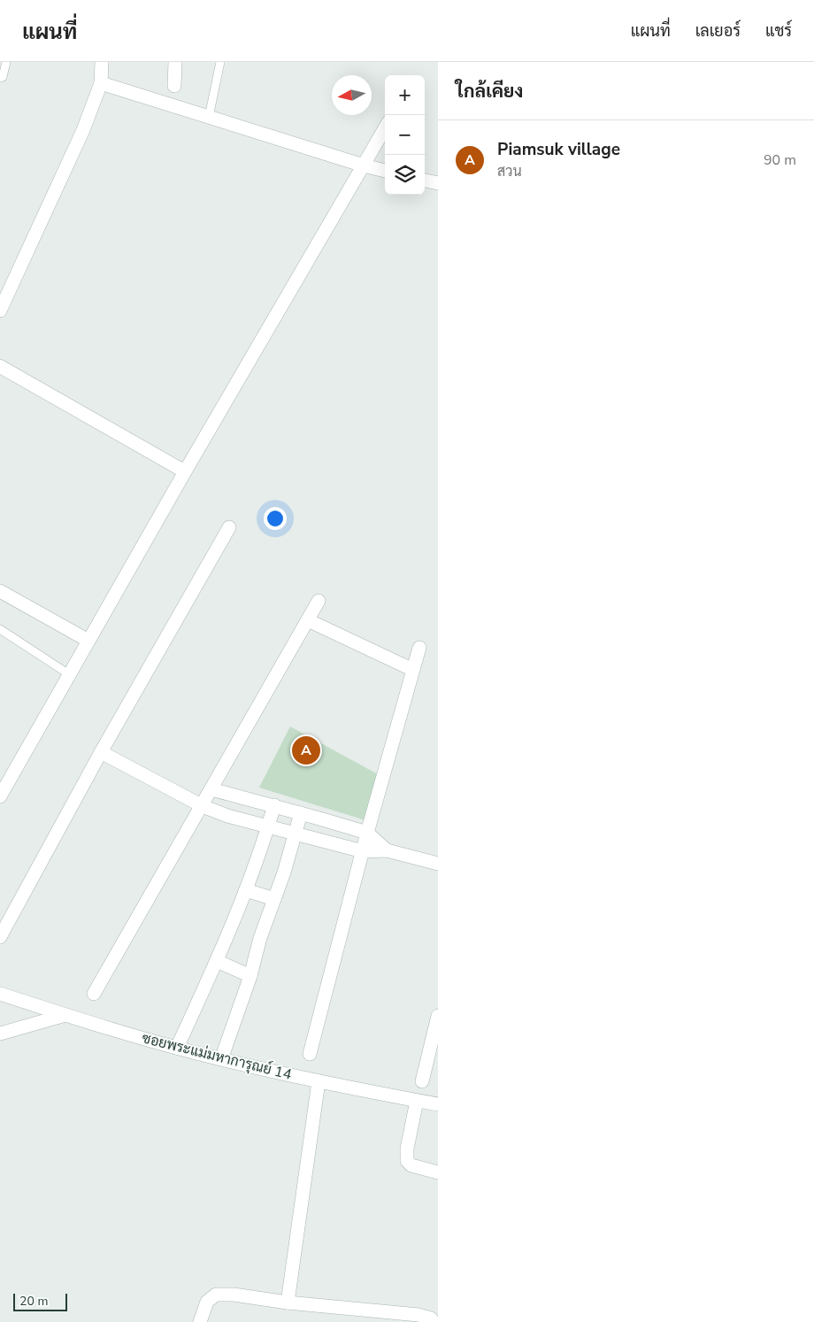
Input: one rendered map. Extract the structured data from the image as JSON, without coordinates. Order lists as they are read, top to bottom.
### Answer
{
  "streets": {
    "street": ["ซอยพระแม่มหาการุณย์ 14"]
  },
  "scale_bar": "20 m",
  "north": "left",
  "page": {
    "header": "แผนที่",
    "nav": ["แผนที่", "เลเยอร์", "แชร์"],
    "heading": "ใกล้เคียง",
    "map_buttons": ["+", "−"],
    "list": [
      {
        "mark": "A",
        "name": "Piamsuk village",
        "note": "สวน",
        "value": "90 m"
      }
    ],
    "pins": "A",
    "scale": "20 m"
  }
}
